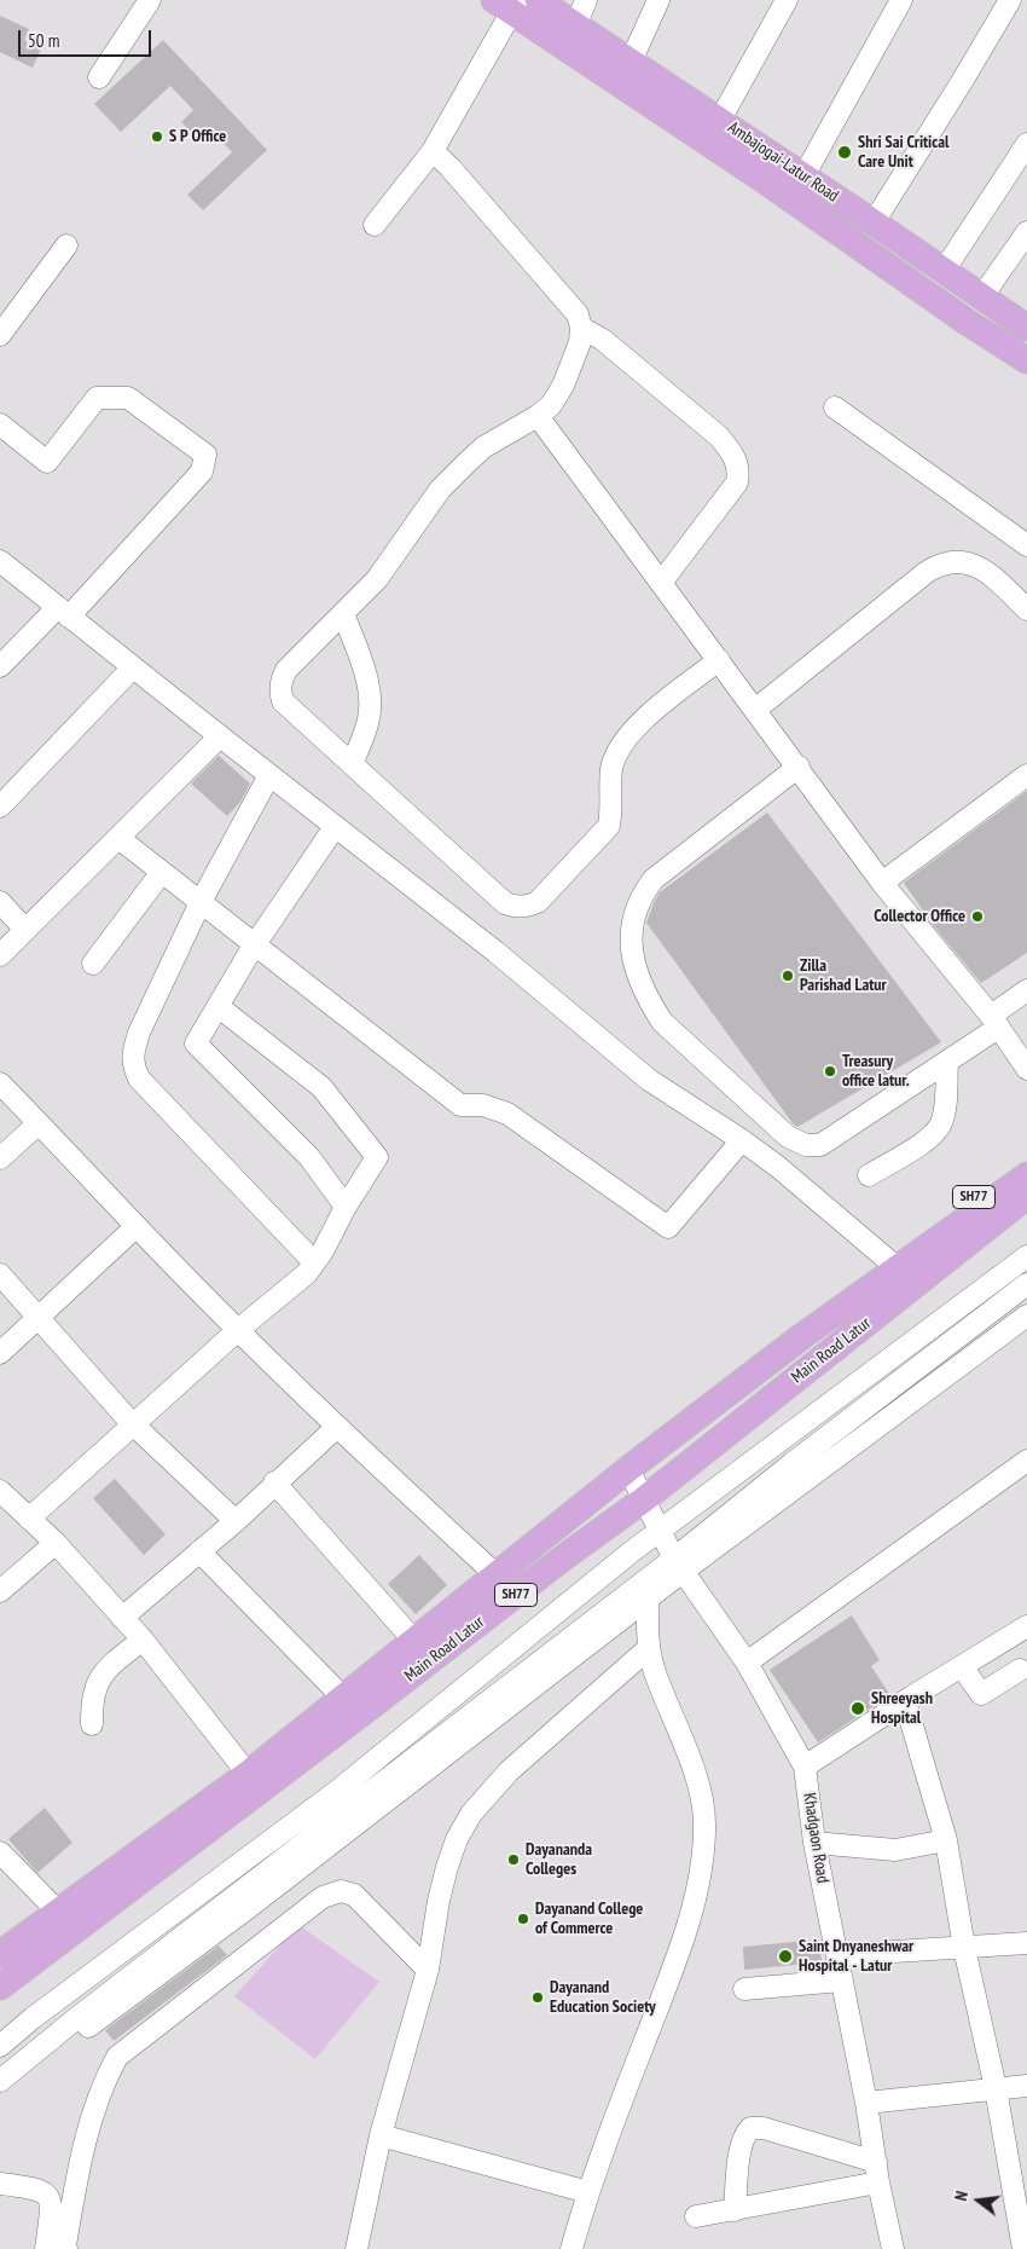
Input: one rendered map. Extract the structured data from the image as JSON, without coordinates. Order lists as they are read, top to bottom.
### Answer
{
  "streets": {
    "main road": ["Ambajogai-Latur Road", "SH77", "Main Road Latur"],
    "street": ["Khadgaon Road"]
  },
  "crossings": [
    ["SH77", "Main Road Latur"],
    ["Main Road Latur", "Khadgaon Road"]
  ],
  "places": [
    "S P Office",
    "Shri Sai Critical Care Unit",
    "Collector Office",
    "Zilla Parishad Latur",
    "Treasury office latur.",
    "Shreeyash Hospital",
    "Dayananda Colleges",
    "Dayanand College of Commerce",
    "Saint Dnyaneshwar Hospital - Latur",
    "Dayanand Education Society"
  ],
  "scale_bar": "50 m",
  "north": "left"
}
